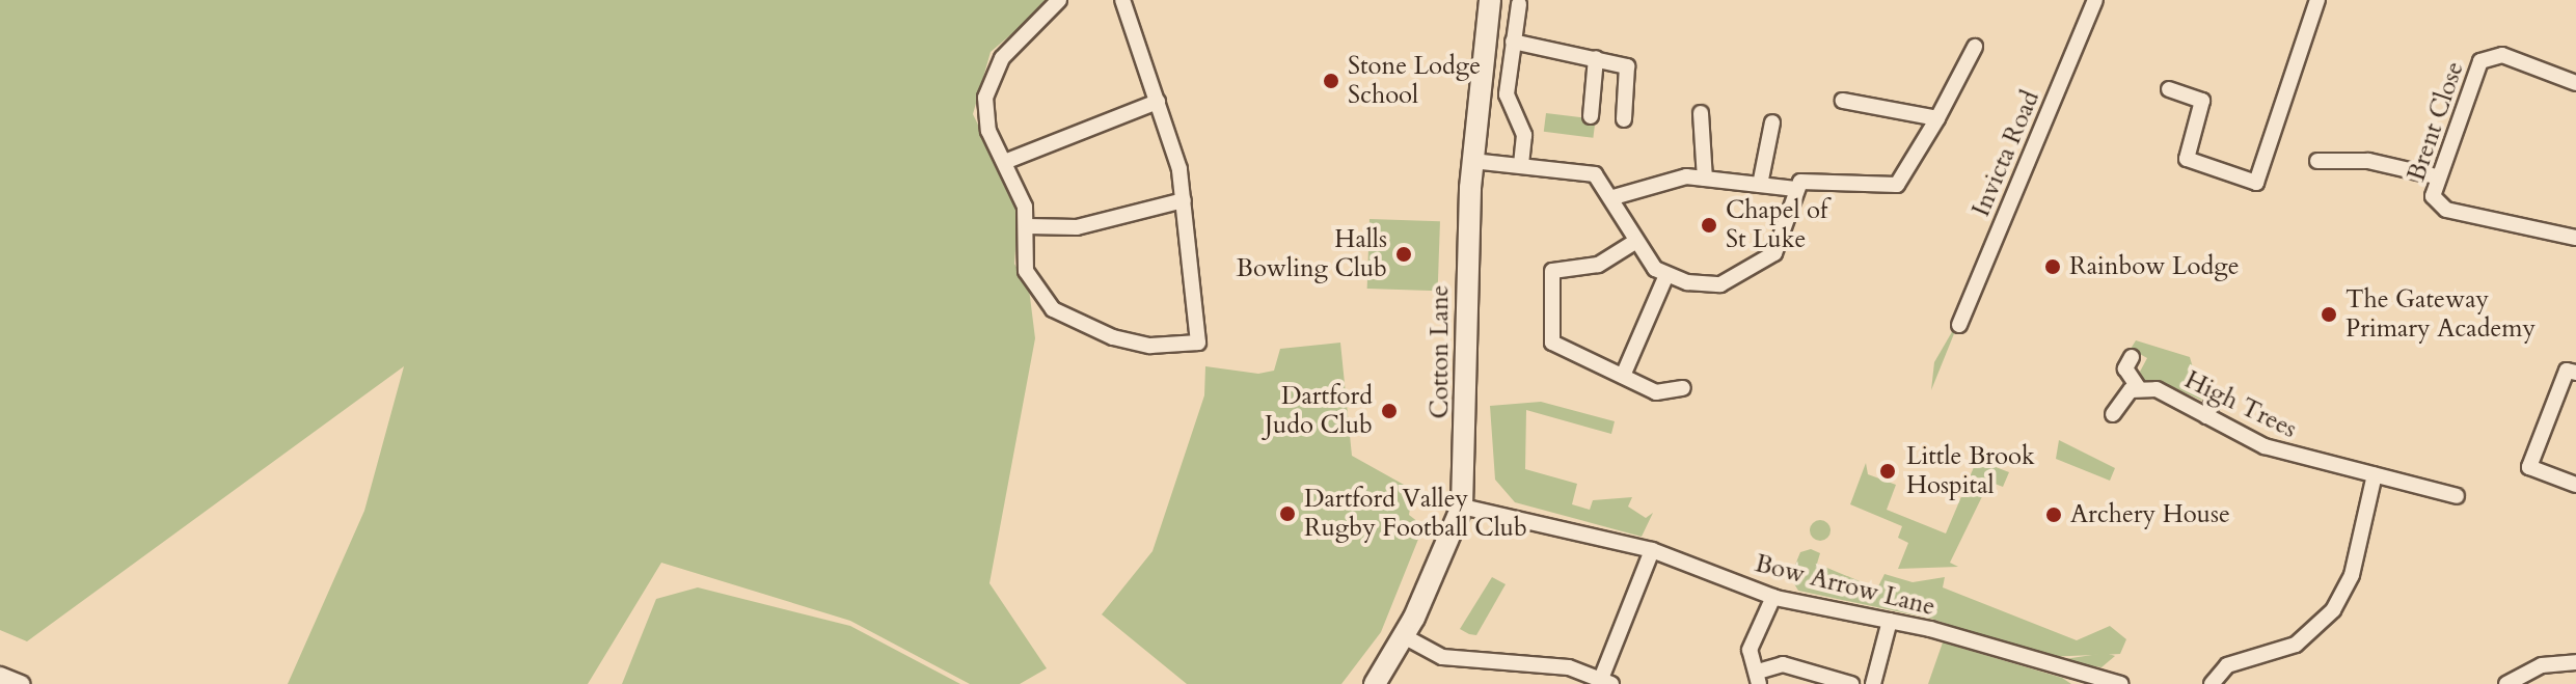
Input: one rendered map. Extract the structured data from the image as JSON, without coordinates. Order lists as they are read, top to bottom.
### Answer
{
  "streets": {
    "main road": ["Cotton Lane"],
    "street": [
      "Brent Close",
      "Invicta Road",
      "High Trees",
      "Bow Arrow Lane"
    ]
  },
  "crossings": [
    ["Cotton Lane", "Bow Arrow Lane"]
  ],
  "places": [
    "Stone Lodge School",
    "Chapel of St Luke",
    "Halls Bowling Club",
    "Rainbow Lodge",
    "The Gateway Primary Academy",
    "Dartford Judo Club",
    "Little Brook Hospital",
    "Dartford Valley Rugby Football Club",
    "Archery House"
  ]
}
